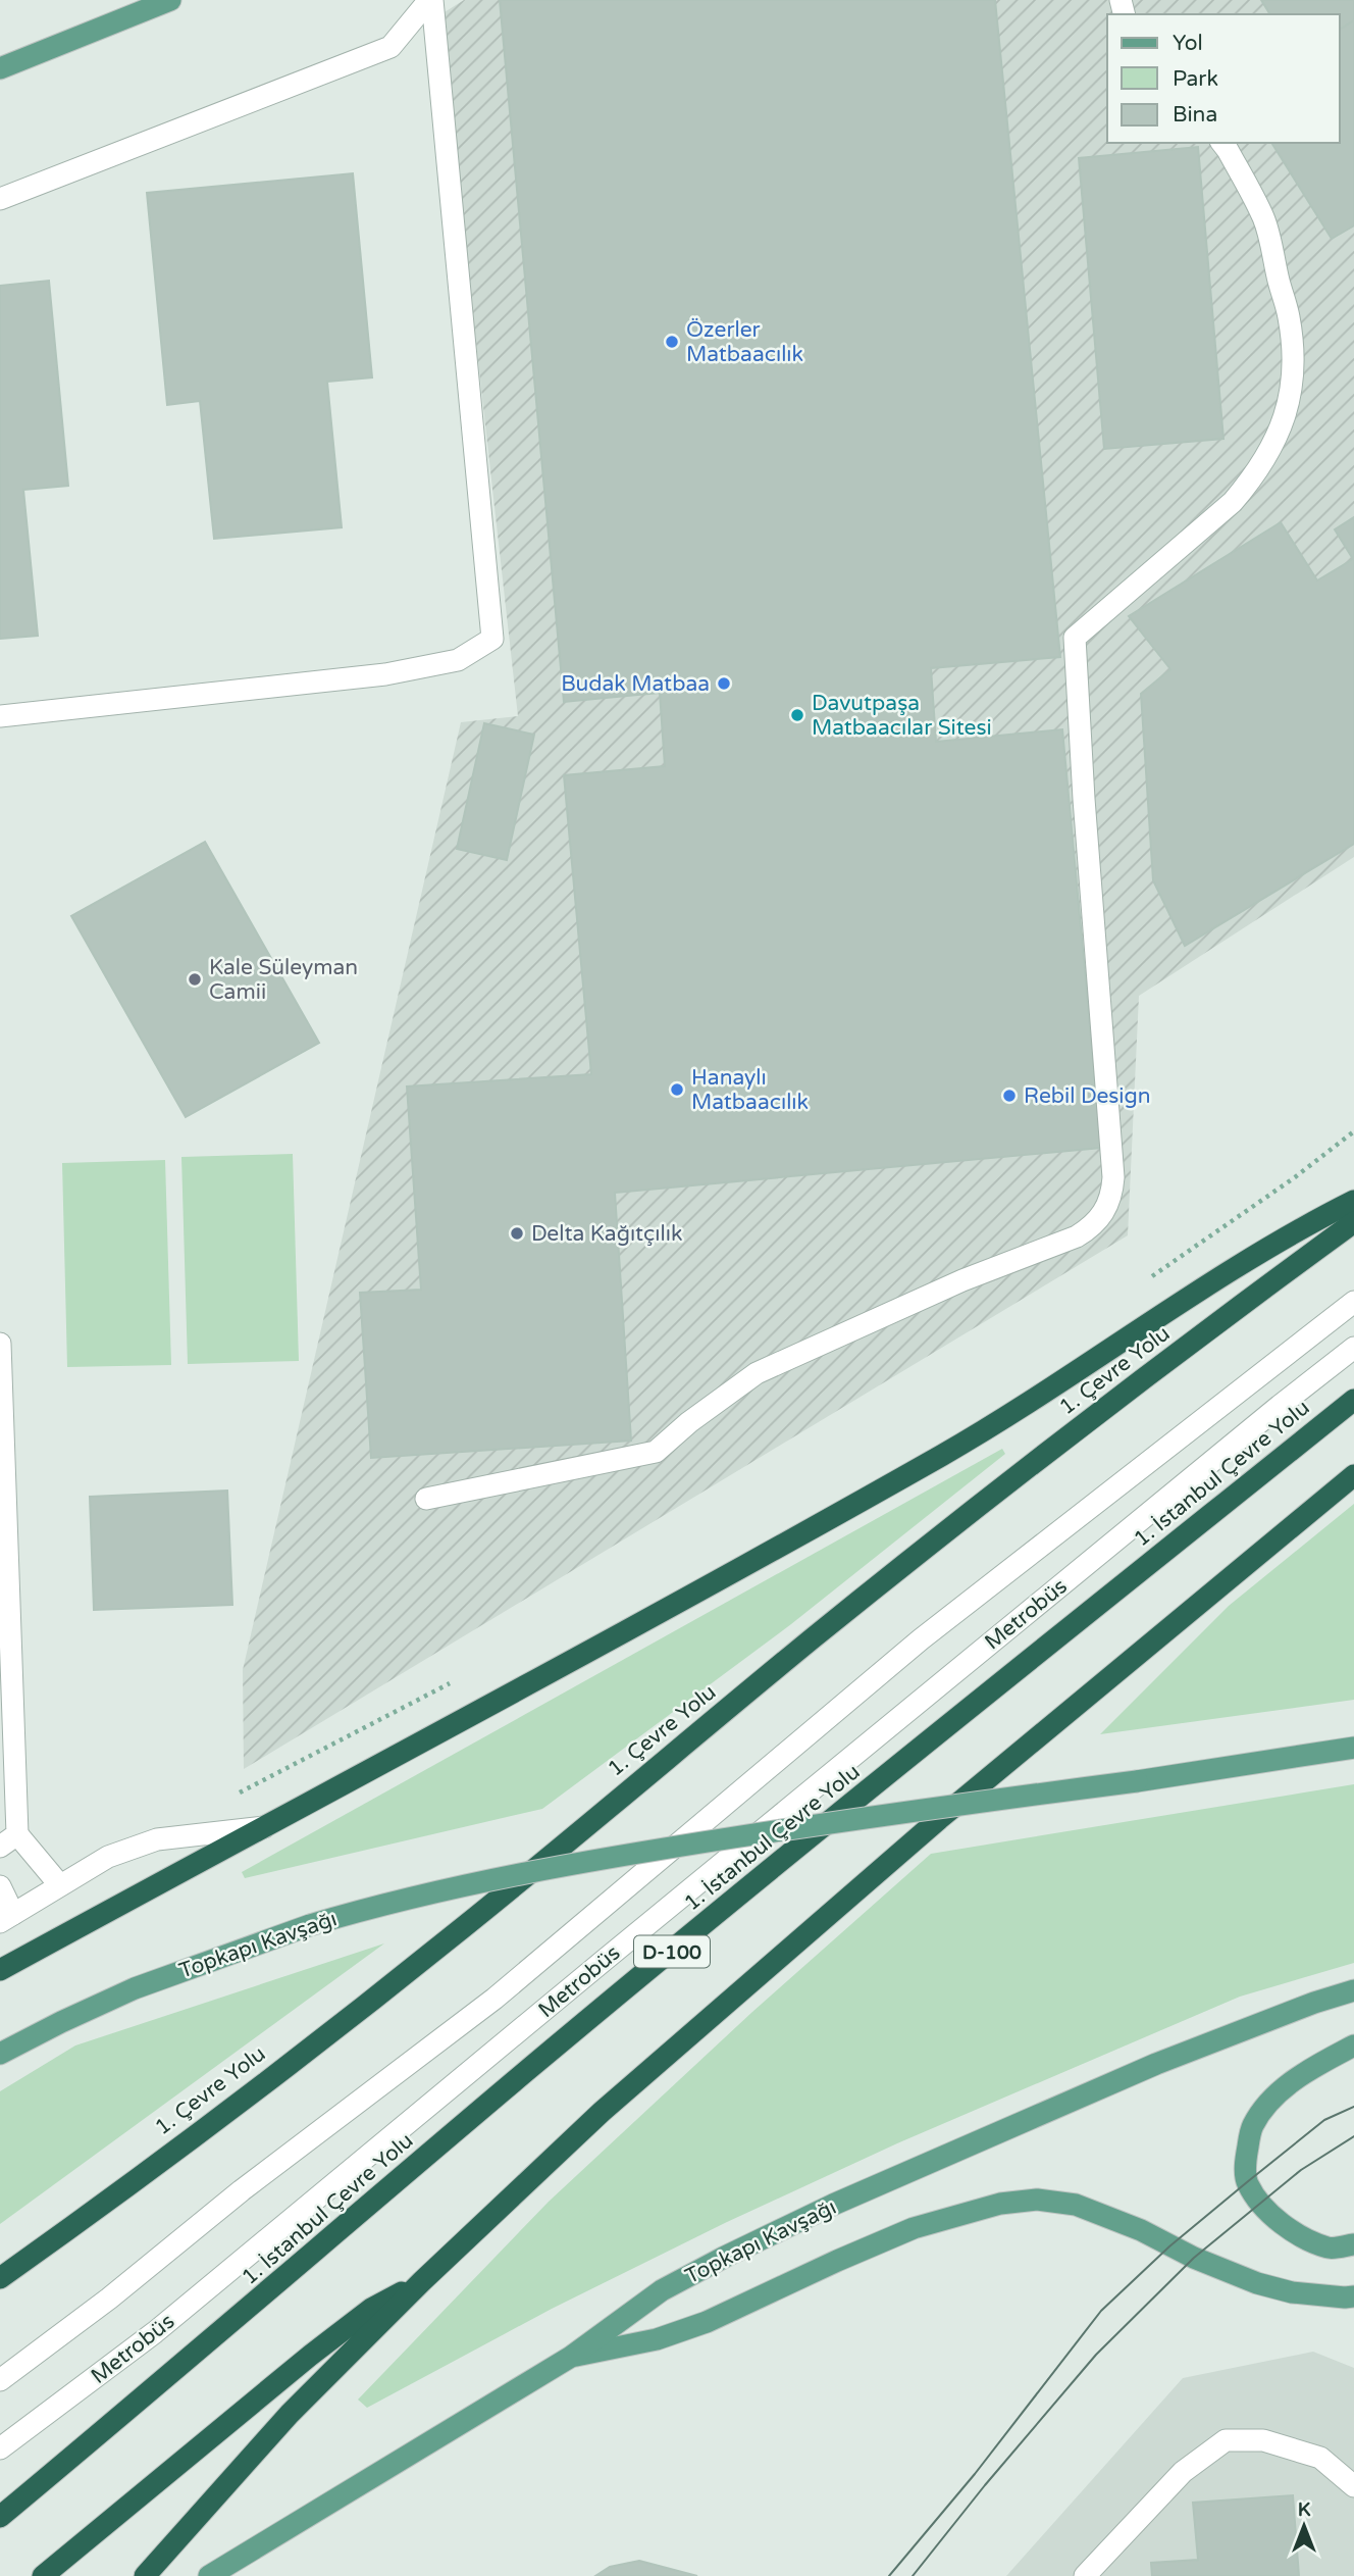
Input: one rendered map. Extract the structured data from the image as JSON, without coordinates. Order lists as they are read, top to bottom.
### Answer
{
  "streets": {
    "highway": ["1. Çevre Yolu", "1. İstanbul Çevre Yolu", "D-100"],
    "main road": ["Topkapı Kavşağı"],
    "lane": ["Metrobüs"]
  },
  "places": [
    "Özerler Matbaacılık",
    "Budak Matbaa",
    "Davutpaşa Matbaacılar Sitesi",
    "Kale Süleyman Camii",
    "Hanaylı Matbaacılık",
    "Rebil Design",
    "Delta Kağıtçılık"
  ],
  "legend": ["Yol", "Park", "Bina"],
  "north": "top"
}
